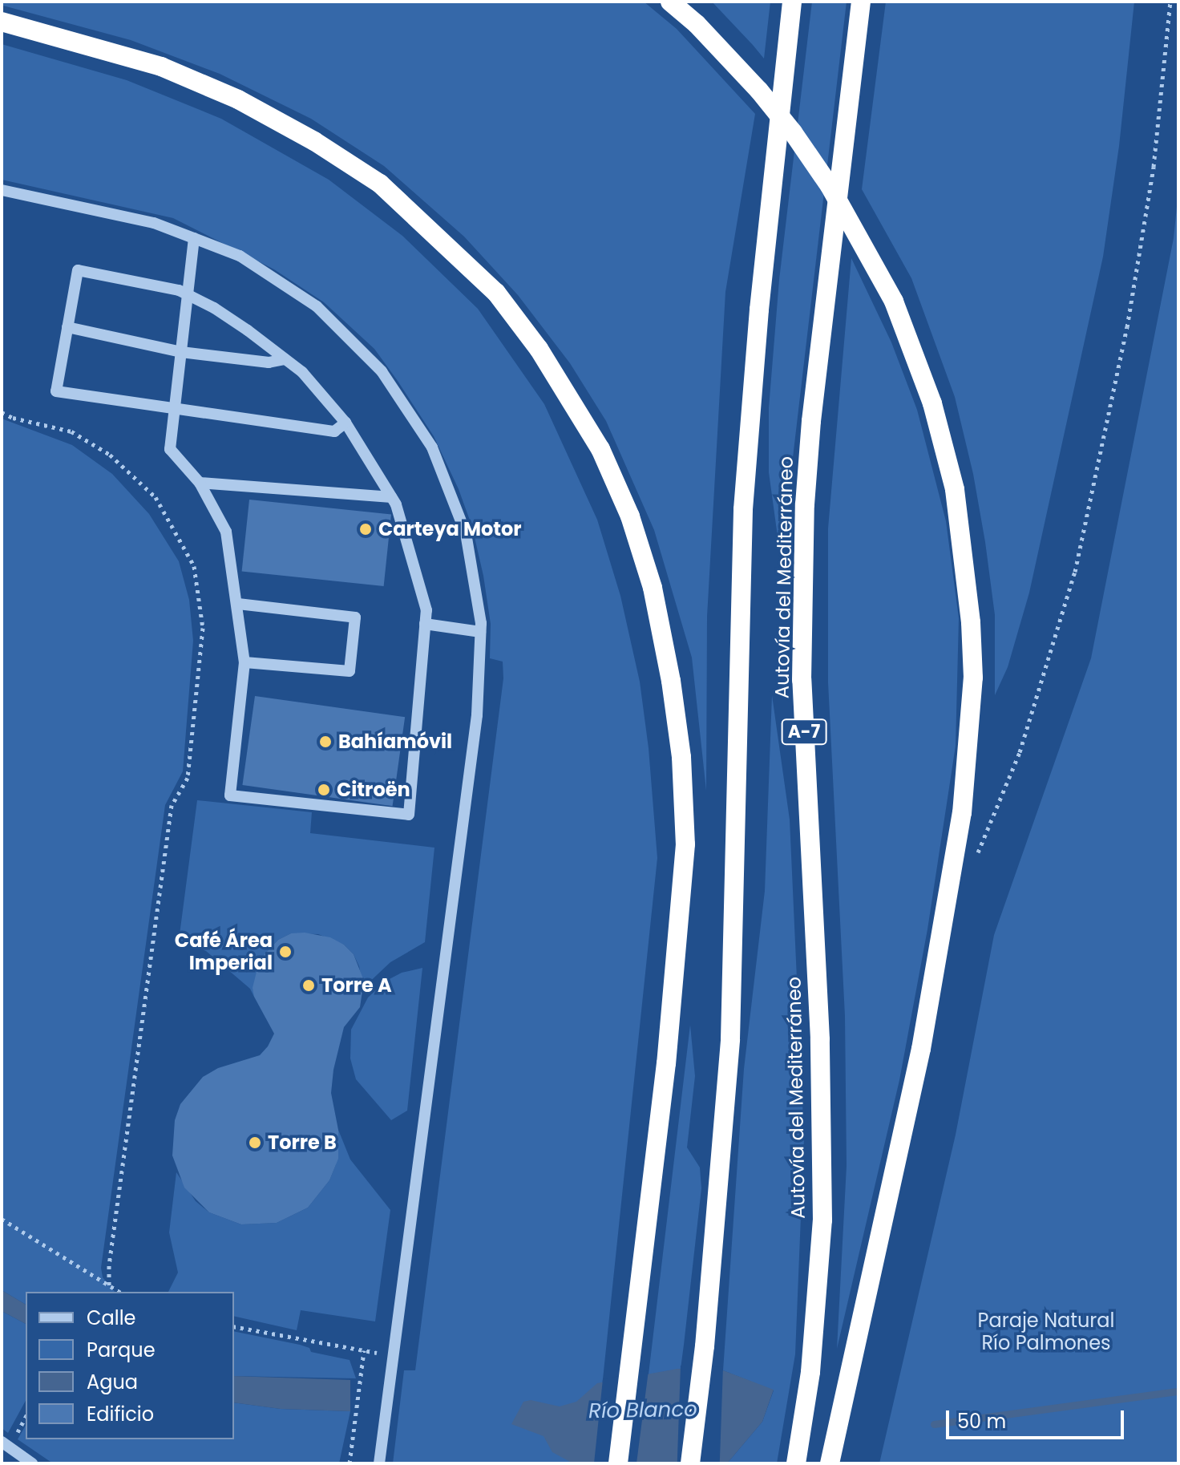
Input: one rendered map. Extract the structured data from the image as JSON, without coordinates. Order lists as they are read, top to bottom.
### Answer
{
  "streets": {
    "highway": ["Autovía del Mediterráneo", "A-7"]
  },
  "water": ["Río Blanco"],
  "parks": ["Paraje Natural Río Palmones"],
  "places": [
    "Carteya Motor",
    "Bahíamóvil",
    "Citroën",
    "Café Área Imperial",
    "Torre A",
    "Torre B"
  ],
  "legend": [
    "Calle",
    "Parque",
    "Agua",
    "Edificio"
  ],
  "scale_bar": "50 m"
}
